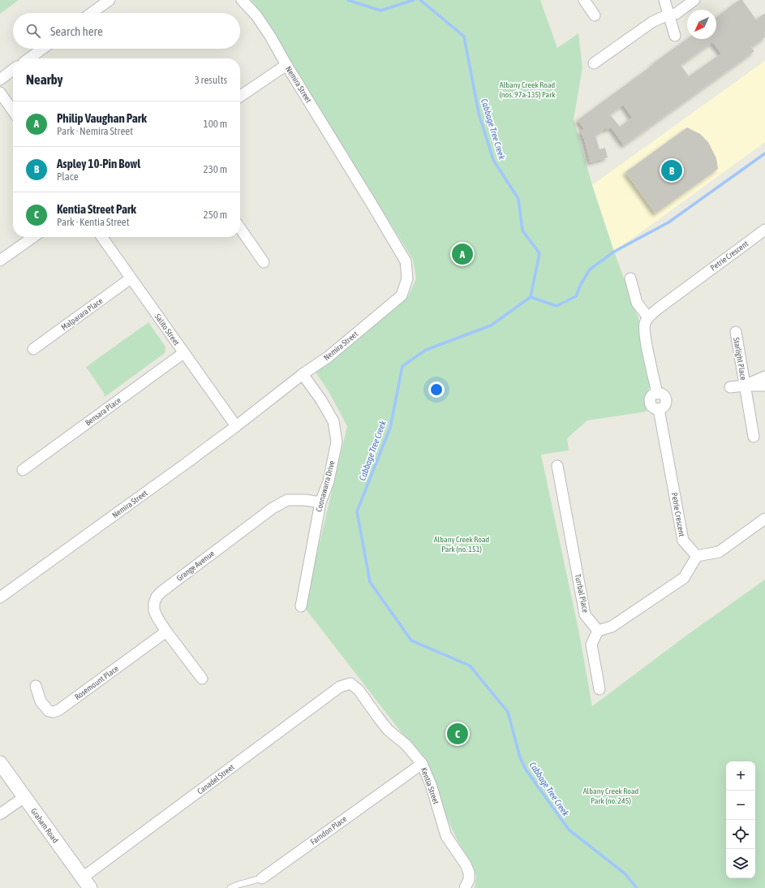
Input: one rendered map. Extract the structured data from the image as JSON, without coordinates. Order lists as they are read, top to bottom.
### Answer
{
  "streets": {
    "street": [
      "Nemira Street",
      "Petrie Crescent",
      "Malparara Place",
      "Salito Street",
      "Starlight Place",
      "Bensara Place",
      "Coonawarra Drive",
      "Grange Avenue",
      "Turrbal Place",
      "Rosemount Place",
      "Canadel Street",
      "Kentia Street",
      "Graham Road",
      "Farndon Place"
    ]
  },
  "crossings": [
    ["Nemira Street", "Salito Street"],
    ["Nemira Street", "Coonawarra Drive"],
    ["Malparara Place", "Salito Street"],
    ["Salito Street", "Bensara Place"],
    ["Coonawarra Drive", "Grange Avenue"],
    ["Grange Avenue", "Rosemount Place"],
    ["Canadel Street", "Kentia Street"],
    ["Canadel Street", "Graham Road"],
    ["Kentia Street", "Farndon Place"]
  ],
  "water": ["Cabbage Tree Creek"],
  "parks": ["Albany Creek Road (nos. 97a-135) Park", "Albany Creek Road Park (no. 151)", "Albany Creek Road Park (no. 245)"],
  "north": "bottom left",
  "page": {
    "search": "Search here",
    "heading": ["Nearby", "3 results"],
    "list": [
      {
        "mark": "A",
        "name": "Philip Vaughan Park",
        "note": "Park · Nemira Street",
        "value": "100 m"
      },
      {
        "mark": "B",
        "name": "Aspley 10-Pin Bowl",
        "note": "Place",
        "value": "230 m"
      },
      {
        "mark": "C",
        "name": "Kentia Street Park",
        "note": "Park · Kentia Street",
        "value": "250 m"
      }
    ],
    "pins": ["B", "A", "C"],
    "map_buttons": ["+", "−"]
  }
}
